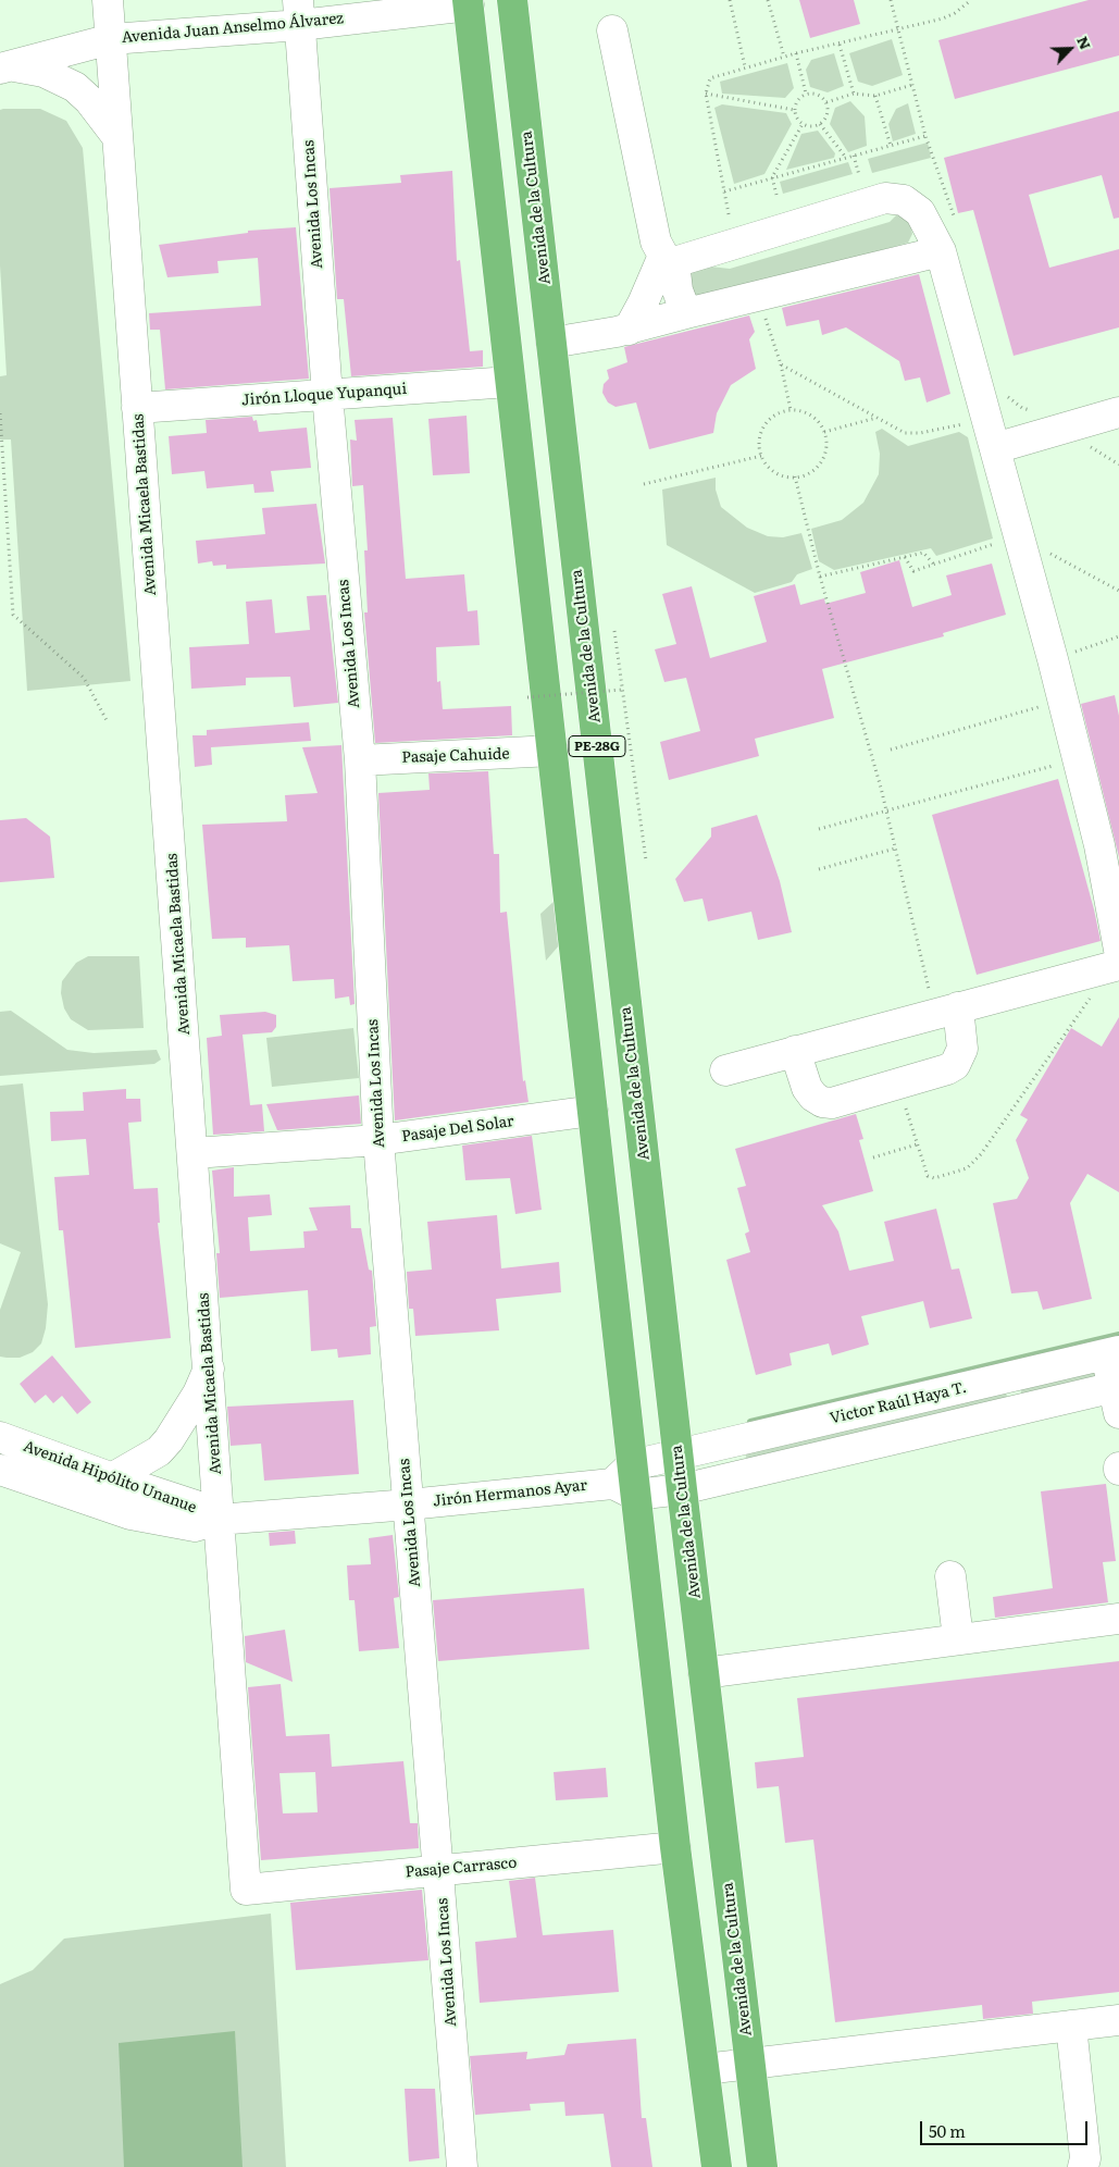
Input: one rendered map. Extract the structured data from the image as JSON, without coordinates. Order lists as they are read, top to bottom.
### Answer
{
  "streets": {
    "highway": ["Avenida de la Cultura", "PE-28G"],
    "street": [
      "Avenida Juan Anselmo Álvarez",
      "Avenida Los Incas",
      "Jirón Lloque Yupanqui",
      "Avenida Micaela Bastidas",
      "Pasaje Cahuide",
      "Pasaje Del Solar",
      "Victor Raúl Haya T.",
      "Avenida Hipólito Unanue",
      "Jirón Hermanos Ayar",
      "Pasaje Carrasco"
    ]
  },
  "crossings": [
    ["Avenida Juan Anselmo Álvarez", "Avenida Los Incas"],
    ["Avenida Juan Anselmo Álvarez", "Avenida Micaela Bastidas"],
    ["Avenida Juan Anselmo Álvarez", "PE-28G"],
    ["Avenida Los Incas", "Jirón Lloque Yupanqui"],
    ["Avenida Los Incas", "Pasaje Cahuide"],
    ["Avenida Los Incas", "Pasaje Del Solar"],
    ["Avenida Los Incas", "Avenida Hipólito Unanue"],
    ["Avenida Los Incas", "Jirón Hermanos Ayar"],
    ["Avenida Los Incas", "Pasaje Carrasco"],
    ["Avenida de la Cultura", "Victor Raúl Haya T."],
    ["Jirón Lloque Yupanqui", "Avenida Micaela Bastidas"],
    ["Jirón Lloque Yupanqui", "PE-28G"],
    ["Avenida Micaela Bastidas", "Pasaje Del Solar"],
    ["Avenida Micaela Bastidas", "Avenida Hipólito Unanue"],
    ["Avenida Micaela Bastidas", "Pasaje Carrasco"],
    ["PE-28G", "Pasaje Cahuide"],
    ["PE-28G", "Pasaje Del Solar"],
    ["PE-28G", "Victor Raúl Haya T."],
    ["PE-28G", "Jirón Hermanos Ayar"],
    ["Victor Raúl Haya T.", "Jirón Hermanos Ayar"],
    ["Avenida Hipólito Unanue", "Jirón Hermanos Ayar"]
  ],
  "scale_bar": "50 m",
  "north": "top right"
}
